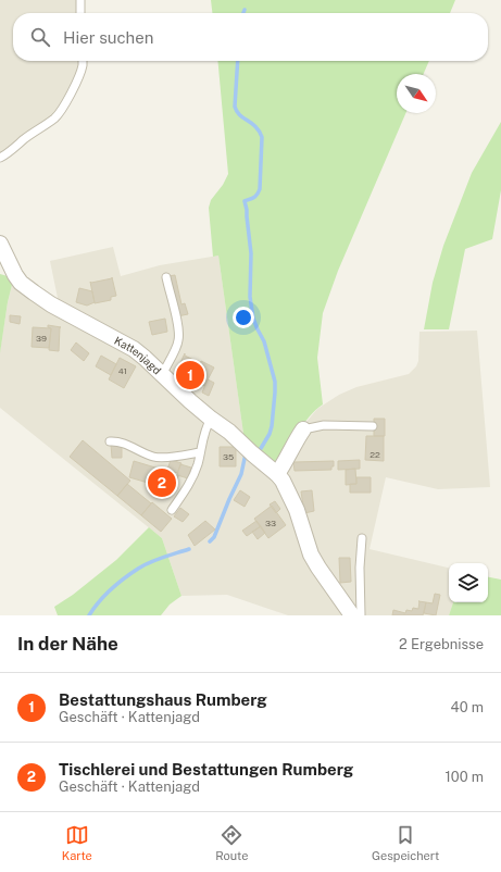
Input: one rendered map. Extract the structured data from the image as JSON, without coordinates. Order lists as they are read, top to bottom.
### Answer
{
  "streets": {
    "street": ["Kattenjagd"]
  },
  "house_numbers": [
    "39",
    "41",
    "22",
    "35",
    "33"
  ],
  "north": "bottom right",
  "page": {
    "search": "Hier suchen",
    "pins": ["1", "2"],
    "heading": ["In der Nähe", "2 Ergebnisse"],
    "list": [
      {
        "mark": "1",
        "name": "Bestattungshaus Rumberg",
        "note": "Geschäft · Kattenjagd",
        "value": "40 m"
      },
      {
        "mark": "2",
        "name": "Tischlerei und Bestattungen Rumberg",
        "note": "Geschäft · Kattenjagd",
        "value": "100 m"
      }
    ],
    "nav": ["Karte", "Route", "Gespeichert"]
  }
}
